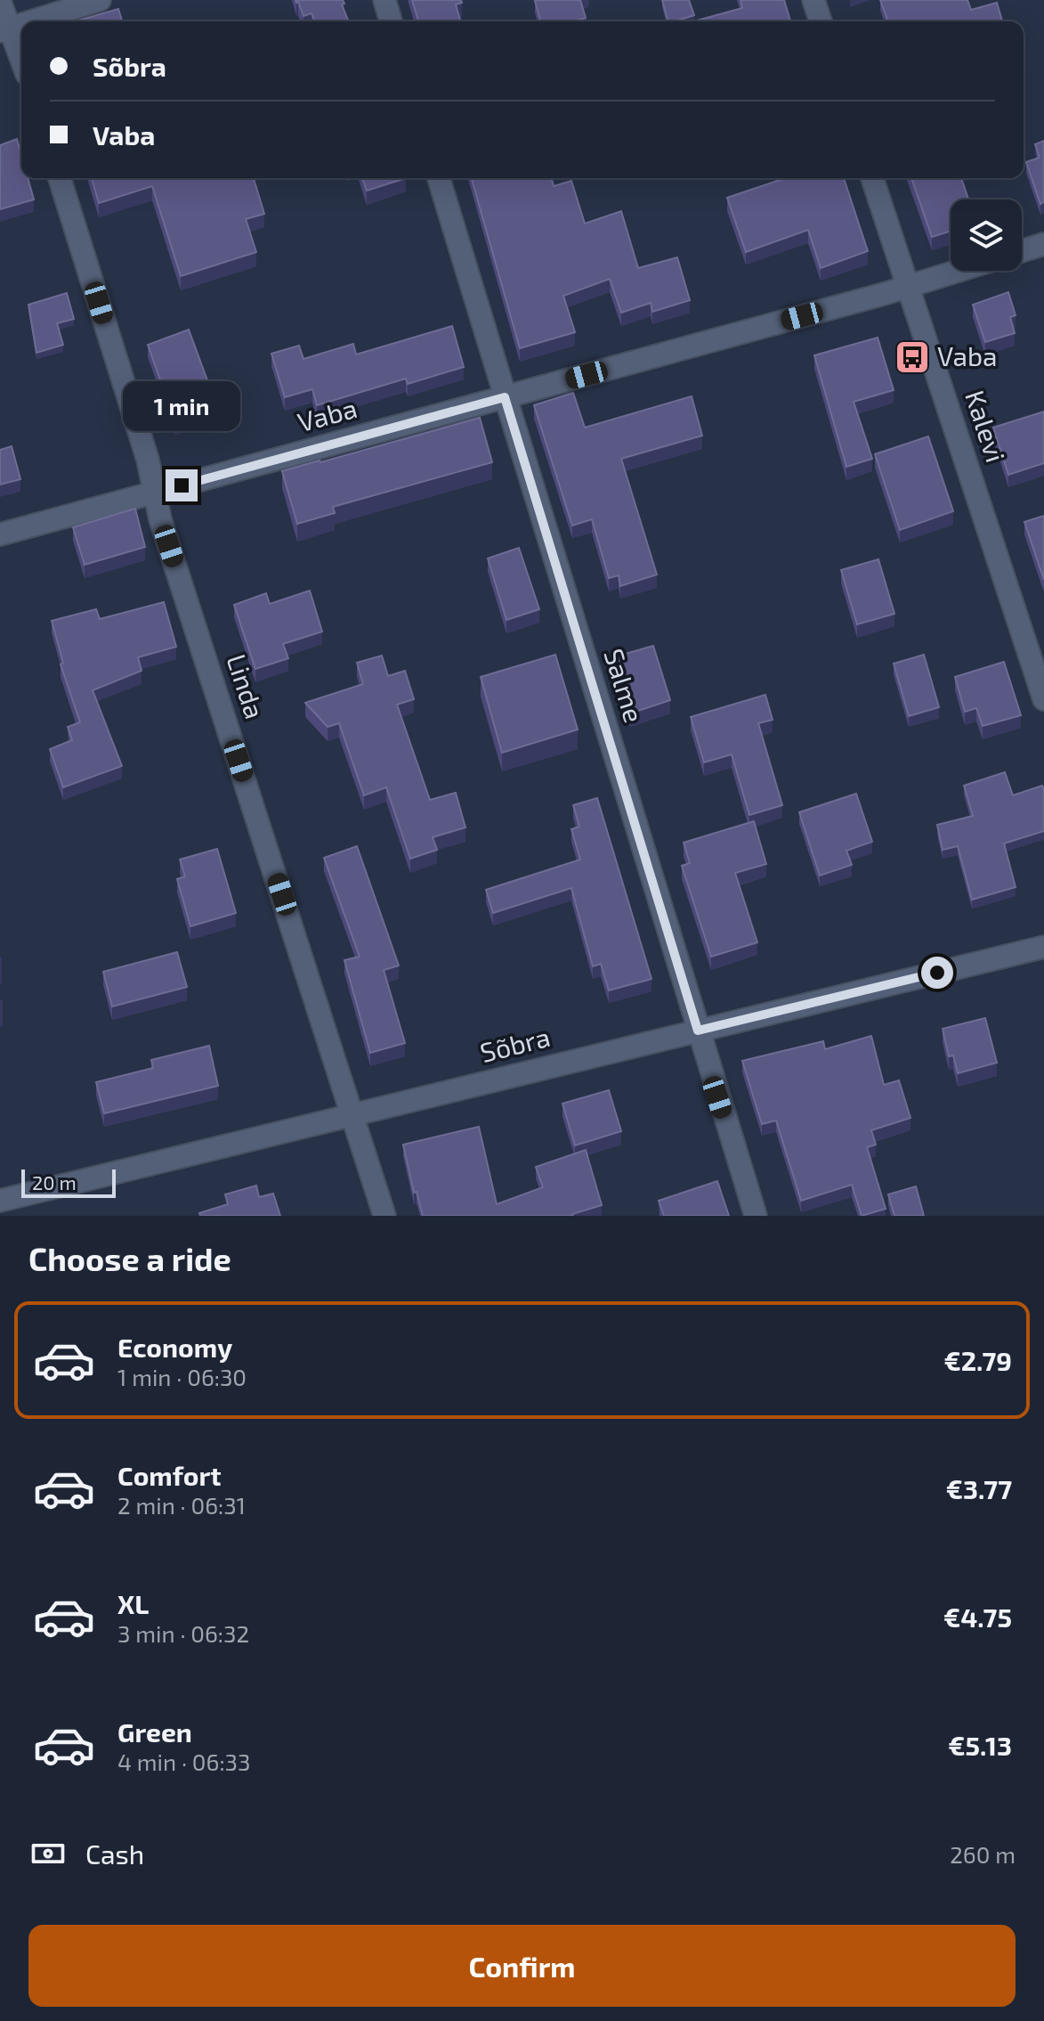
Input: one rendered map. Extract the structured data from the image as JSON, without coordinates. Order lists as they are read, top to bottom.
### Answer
{
  "streets": {
    "street": [
      "Vaba",
      "Kalevi",
      "Salme",
      "Linda",
      "Sõbra"
    ]
  },
  "crossings": [
    ["Vaba", "Kalevi"],
    ["Vaba", "Salme"],
    ["Vaba", "Linda"],
    ["Salme", "Sõbra"],
    ["Linda", "Sõbra"]
  ],
  "places": {
    "bus stop": ["Vaba"]
  },
  "scale_bar": "20 m",
  "page": {
    "banner": ["Sõbra", "Vaba"],
    "bubble": "1 min",
    "scale": "20 m",
    "heading": "Choose a ride",
    "list": [
      {
        "name": "Economy",
        "note": "1 min · 06:30",
        "value": "€2.79"
      },
      {
        "name": "Comfort",
        "note": "2 min · 06:31",
        "value": "€3.77"
      },
      {
        "name": "XL",
        "note": "3 min · 06:32",
        "value": "€4.75"
      },
      {
        "name": "Green",
        "note": "4 min · 06:33",
        "value": "€5.13"
      }
    ],
    "pay": ["Cash", "260 m"],
    "buttons": "Confirm"
  }
}
